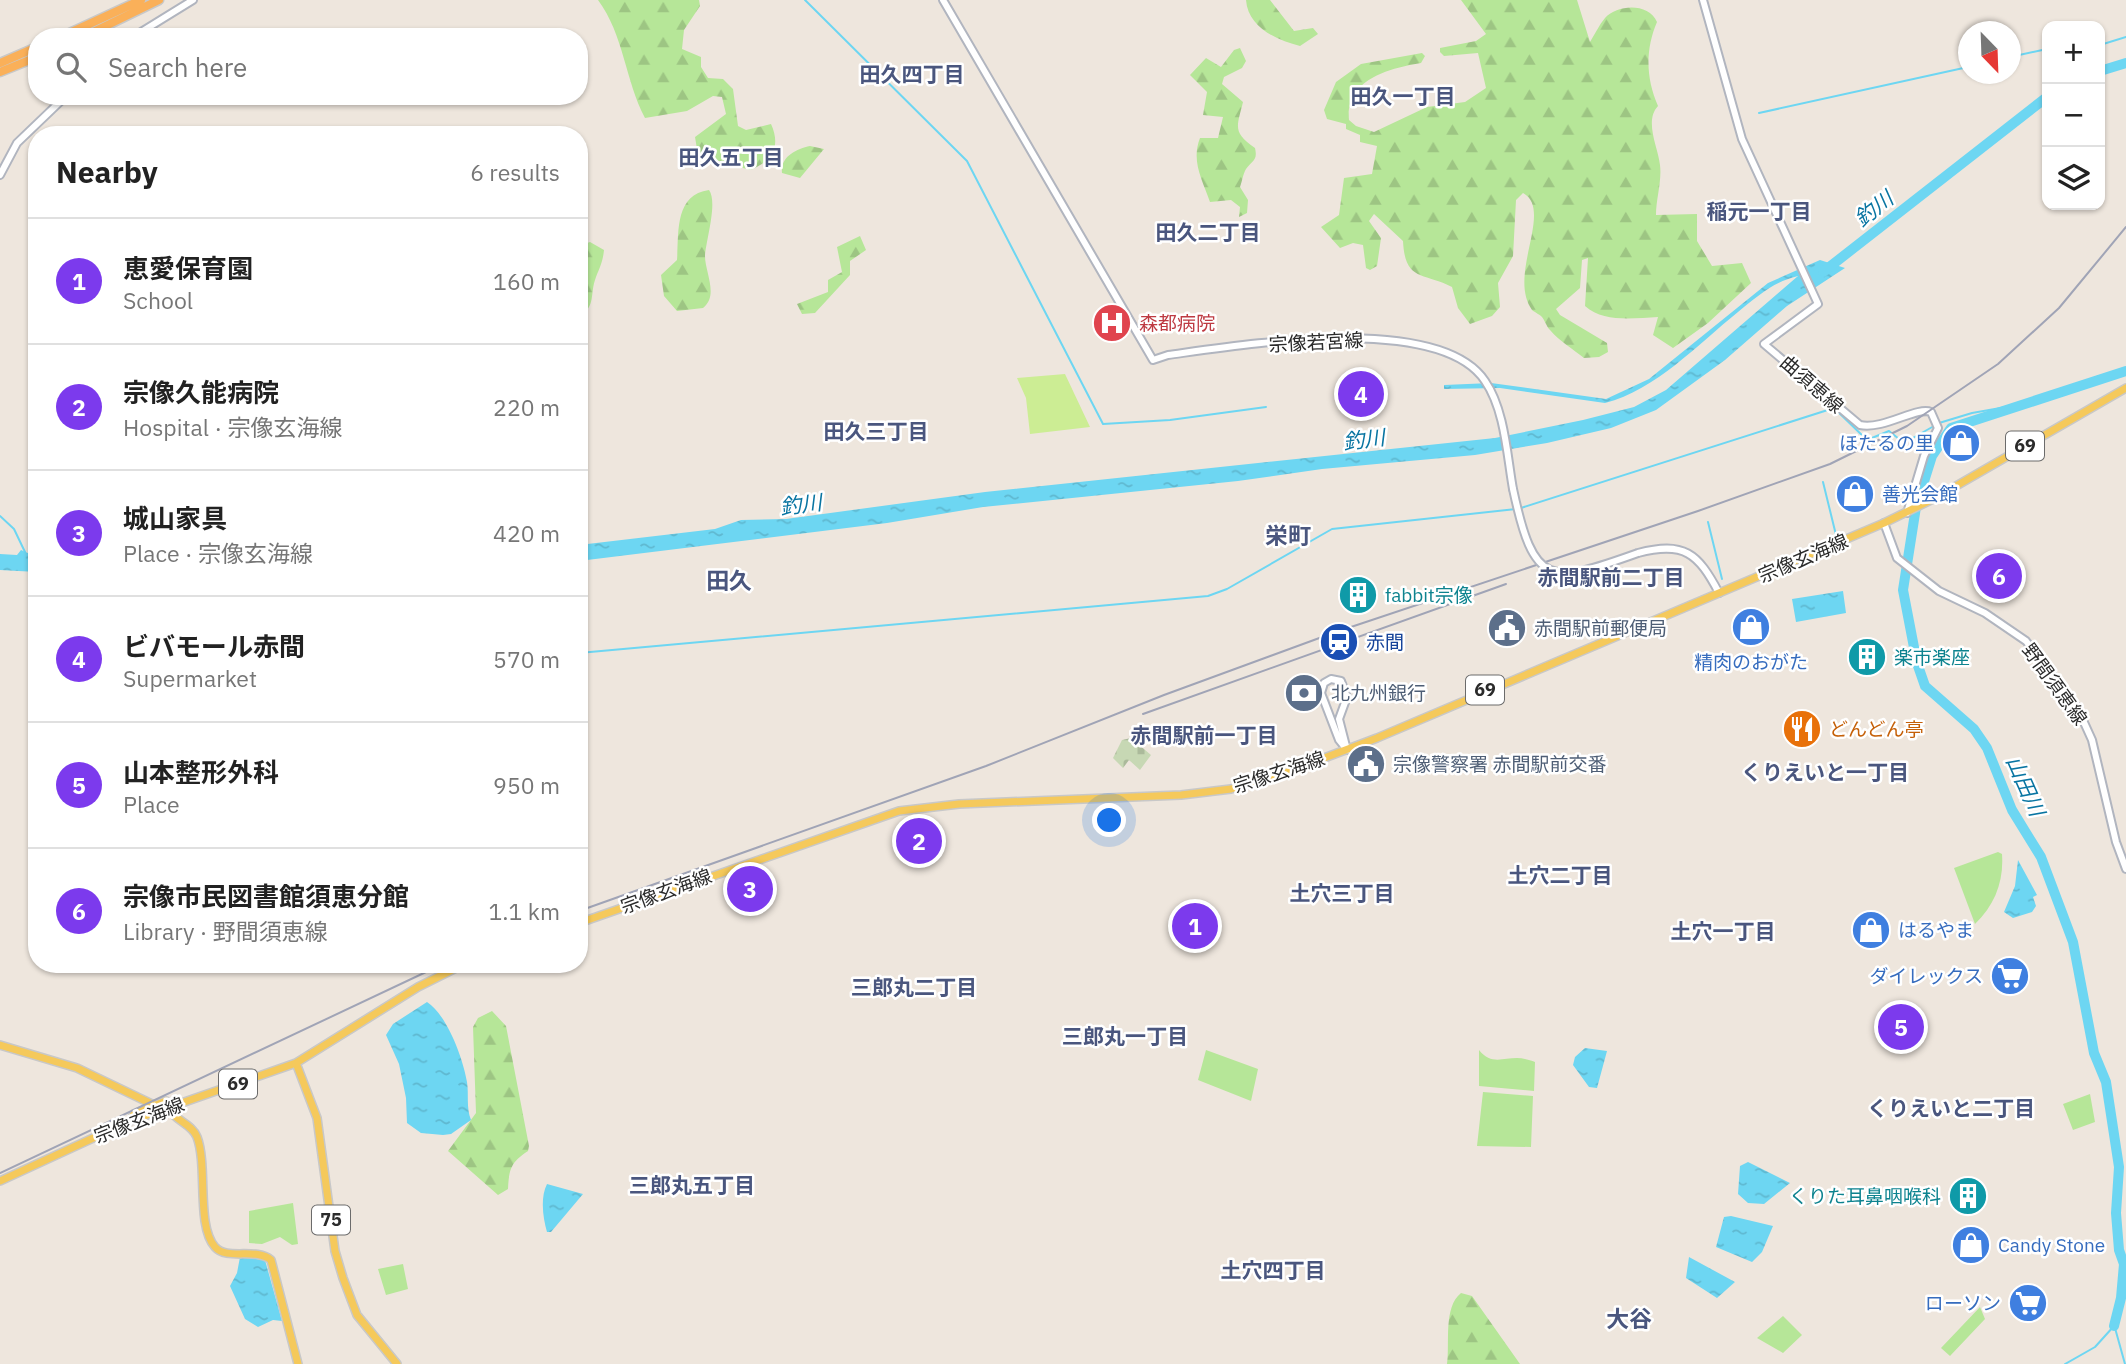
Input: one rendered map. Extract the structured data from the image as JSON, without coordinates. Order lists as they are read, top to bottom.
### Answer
{
  "streets": {
    "main road": [
      "宗像若宮線",
      "曲須恵線",
      "69",
      "宗像玄海線",
      "野間須恵線",
      "75"
    ]
  },
  "crossings": [
    ["宗像若宮線", "宗像玄海線"],
    ["曲須恵線", "宗像玄海線"],
    ["宗像玄海線", "野間須恵線"],
    ["宗像玄海線", "75"]
  ],
  "districts": [
    "田久四丁目",
    "田久一丁目",
    "田久五丁目",
    "稲元一丁目",
    "田久二丁目",
    "田久三丁目",
    "栄町",
    "赤間駅前二丁目",
    "田久",
    "赤間駅前一丁目",
    "くりえいと一丁目",
    "土穴二丁目",
    "土穴三丁目",
    "土穴一丁目",
    "三郎丸二丁目",
    "三郎丸一丁目",
    "くりえいと二丁目",
    "三郎丸五丁目",
    "土穴四丁目",
    "大谷"
  ],
  "water": ["釣川", "山田川"],
  "places": {
    "hospital": ["森都病院"],
    "shop": [
      "ほたるの里",
      "善光会館",
      "精肉のおがた",
      "はるやま",
      "Candy Stone"
    ],
    "building": ["fabbit宗像", "楽市楽座", "くりた耳鼻咽喉科"],
    "public building": ["赤間駅前郵便局", "宗像警察署 赤間駅前交番"],
    "station": ["赤間"],
    "bank": ["北九州銀行"],
    "restaurant": ["どんどん亭"],
    "supermarket": ["ダイレックス", "ローソン"]
  },
  "north": "bottom right",
  "page": {
    "map_buttons": ["+", "−"],
    "search": "Search here",
    "heading": ["Nearby", "6 results"],
    "list": [
      {
        "mark": "1",
        "name": "恵愛保育園",
        "note": "School",
        "value": "160 m"
      },
      {
        "mark": "2",
        "name": "宗像久能病院",
        "note": "Hospital · 宗像玄海線",
        "value": "220 m"
      },
      {
        "mark": "3",
        "name": "城山家具",
        "note": "Place · 宗像玄海線",
        "value": "420 m"
      },
      {
        "mark": "4",
        "name": "ビバモール赤間",
        "note": "Supermarket",
        "value": "570 m"
      },
      {
        "mark": "5",
        "name": "山本整形外科",
        "note": "Place",
        "value": "950 m"
      },
      {
        "mark": "6",
        "name": "宗像市民図書館須恵分館",
        "note": "Library · 野間須恵線",
        "value": "1.1 km"
      }
    ],
    "pins": [
      "4",
      "6",
      "2",
      "3",
      "1",
      "5"
    ]
  }
}
